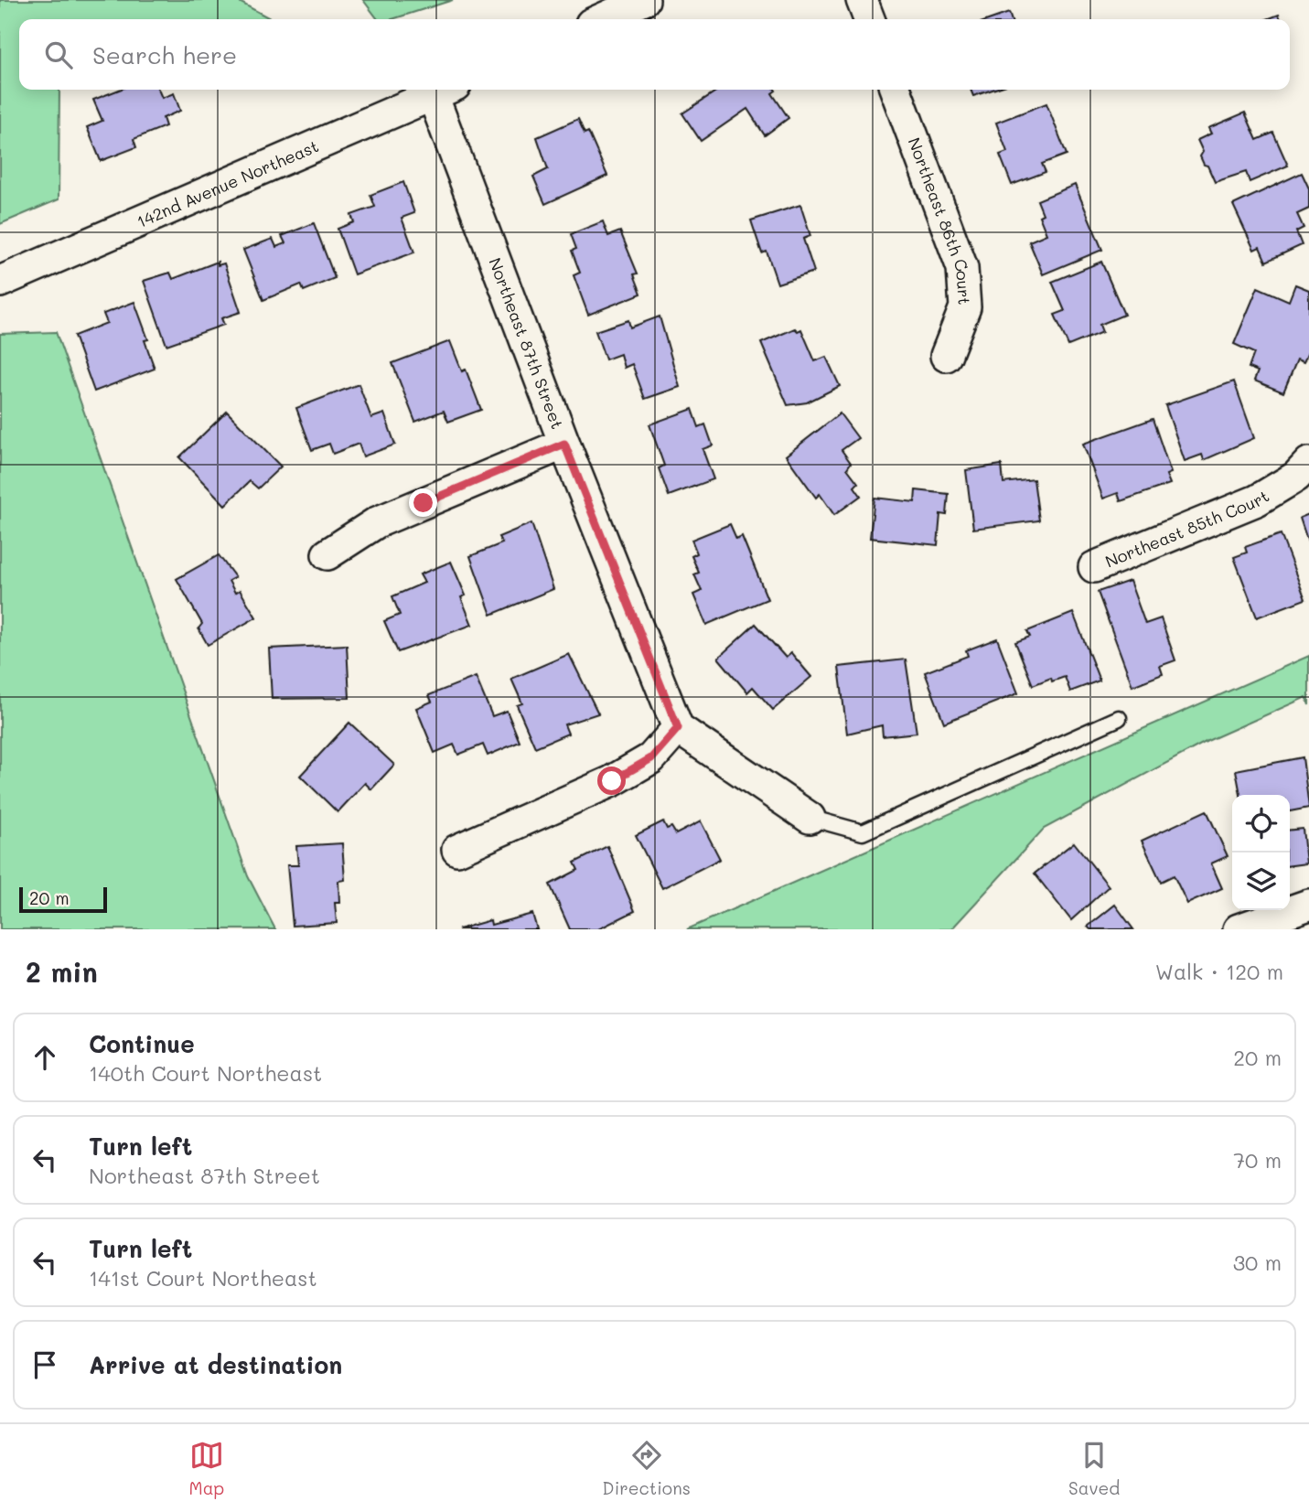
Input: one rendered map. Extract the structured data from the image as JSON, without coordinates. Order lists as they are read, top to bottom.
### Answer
{
  "streets": {
    "street": [
      "142nd Avenue Northeast",
      "Northeast 86th Court",
      "Northeast 87th Street",
      "Northeast 85th Court"
    ]
  },
  "crossings": [
    ["142nd Avenue Northeast", "Northeast 87th Street"]
  ],
  "scale_bar": "20 m",
  "page": {
    "search": "Search here",
    "scale": "20 m",
    "heading": ["2 min", "Walk · 120 m"],
    "list": [
      ["Continue", "140th Court Northeast", "20 m"],
      ["Turn left", "Northeast 87th Street", "70 m"],
      ["Turn left", "141st Court Northeast", "30 m"],
      "Arrive at destination"
    ],
    "nav": ["Map", "Directions", "Saved"]
  }
}
